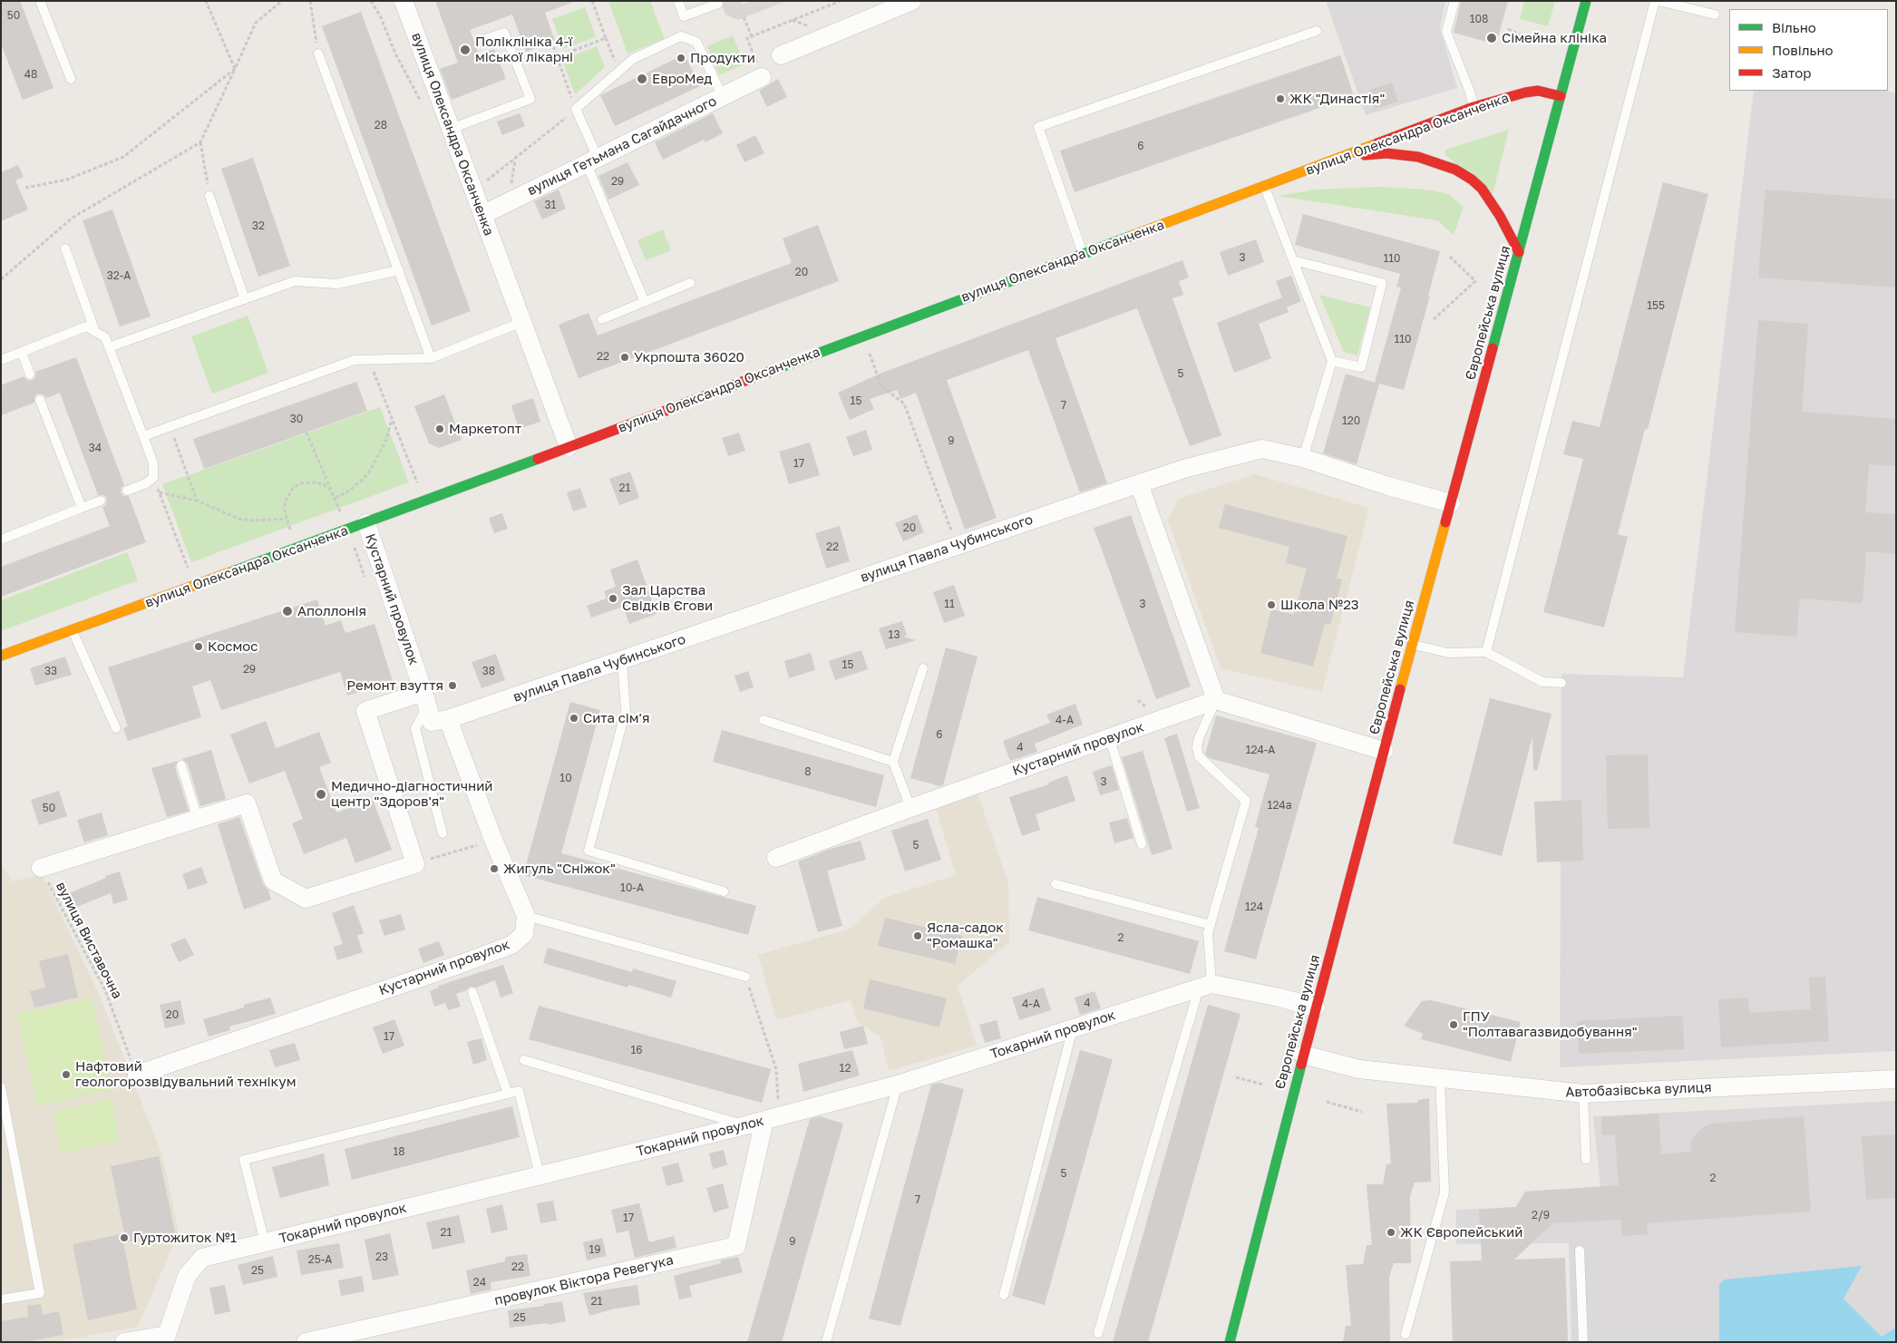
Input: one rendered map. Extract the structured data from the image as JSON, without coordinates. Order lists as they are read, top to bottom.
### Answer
{
  "streets": {
    "main road": ["вулиця Олександра Оксанченка", "Європейська вулиця"],
    "street": [
      "вулиця Гетьмана Сагайдачного",
      "вулиця Павла Чубинського",
      "Кустарний провулок",
      "Токарний провулок",
      "Автобазівська вулиця",
      "провулок Віктора Ревегука"
    ],
    "path": ["вулиця Виставочна"]
  },
  "crossings": [
    ["вулиця Олександра Оксанченка", "вулиця Гетьмана Сагайдачного"],
    ["вулиця Олександра Оксанченка", "Європейська вулиця"],
    ["вулиця Олександра Оксанченка", "Кустарний провулок"],
    ["Європейська вулиця", "вулиця Павла Чубинського"],
    ["Європейська вулиця", "Токарний провулок"],
    ["Європейська вулиця", "Автобазівська вулиця"],
    ["вулиця Павла Чубинського", "Кустарний провулок"],
    ["Кустарний провулок", "вулиця Виставочна"],
    ["Токарний провулок", "провулок Віктора Ревегука"]
  ],
  "places": [
    "Сімейна клініка",
    "Поліклініка 4-ї міської лікарні",
    "Продукти",
    "ЕвроМед",
    "ЖК \"Династія\"",
    "Укрпошта 36020",
    "Маркетопт",
    "Зал Царства Cвідків Єгови",
    "Школа №23",
    "Аполлонія",
    "Космос",
    "Ремонт взуття",
    "Сита сім'я",
    "Медично-діагностичний центр \"Здоров'я\"",
    "Жигуль \"Сніжок\"",
    "Ясла-садок \"Ромашка\"",
    "ГПУ \"Полтавагазвидобування\"",
    "Нафтовий геологорозвідувальний технікум",
    "ЖК Європейський",
    "Гуртожиток №1"
  ],
  "house_numbers": [
    "50",
    "108",
    "48",
    "28",
    "6",
    "29",
    "31",
    "32",
    "3",
    "110",
    "20",
    "32-А",
    "155",
    "110",
    "22",
    "5",
    "15",
    "7",
    "30",
    "120",
    "9",
    "34",
    "17",
    "21",
    "20",
    "22",
    "11",
    "3",
    "13",
    "15",
    "29",
    "33",
    "38",
    "4-А",
    "6",
    "4",
    "124-А",
    "8",
    "10",
    "3",
    "124а",
    "50",
    "5",
    "10-А",
    "124",
    "2",
    "4",
    "4-А",
    "20",
    "17",
    "16",
    "12",
    "18",
    "5",
    "2",
    "7",
    "2/9",
    "17",
    "21",
    "9",
    "19",
    "23",
    "25-А",
    "22",
    "25",
    "24",
    "21",
    "25"
  ],
  "legend": ["Вільно", "Повільно", "Затор"]
}
